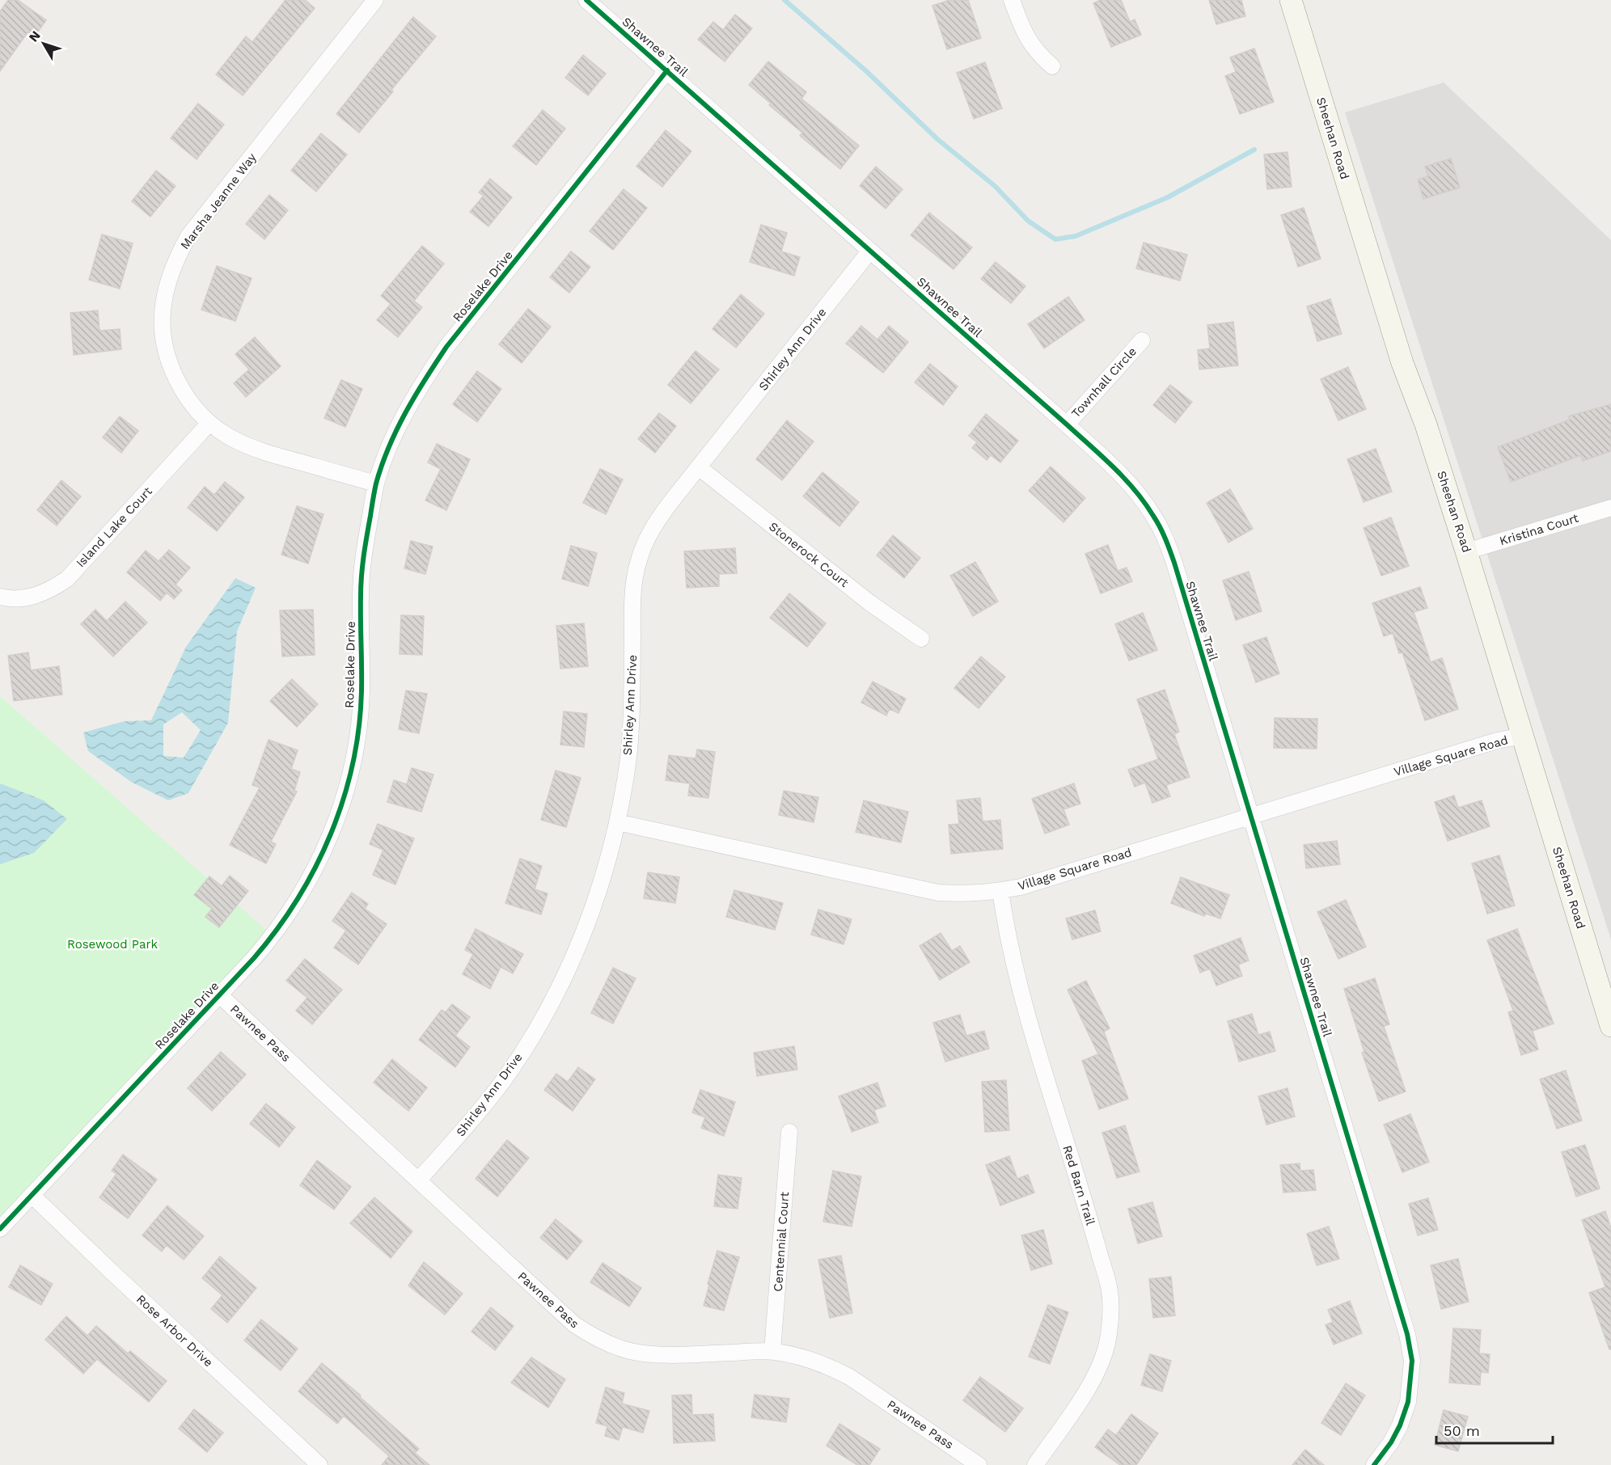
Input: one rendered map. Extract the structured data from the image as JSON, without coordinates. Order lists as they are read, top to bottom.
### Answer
{
  "streets": {
    "street": [
      "Shawnee Trail",
      "Sheehan Road",
      "Marsha Jeanne Way",
      "Roselake Drive",
      "Shirley Ann Drive",
      "Townhall Circle",
      "Island Lake Court",
      "Kristina Court",
      "Stonerock Court",
      "Village Square Road",
      "Pawnee Pass",
      "Red Barn Trail",
      "Centennial Court",
      "Rose Arbor Drive"
    ]
  },
  "crossings": [
    ["Shawnee Trail", "Roselake Drive"],
    ["Shawnee Trail", "Shirley Ann Drive"],
    ["Shawnee Trail", "Townhall Circle"],
    ["Shawnee Trail", "Village Square Road"],
    ["Sheehan Road", "Kristina Court"],
    ["Sheehan Road", "Village Square Road"],
    ["Marsha Jeanne Way", "Roselake Drive"],
    ["Marsha Jeanne Way", "Island Lake Court"],
    ["Roselake Drive", "Pawnee Pass"],
    ["Roselake Drive", "Rose Arbor Drive"],
    ["Shirley Ann Drive", "Stonerock Court"],
    ["Shirley Ann Drive", "Village Square Road"],
    ["Shirley Ann Drive", "Pawnee Pass"],
    ["Village Square Road", "Red Barn Trail"],
    ["Pawnee Pass", "Centennial Court"]
  ],
  "parks": ["Rosewood Park"],
  "scale_bar": "50 m",
  "north": "top left"
}
